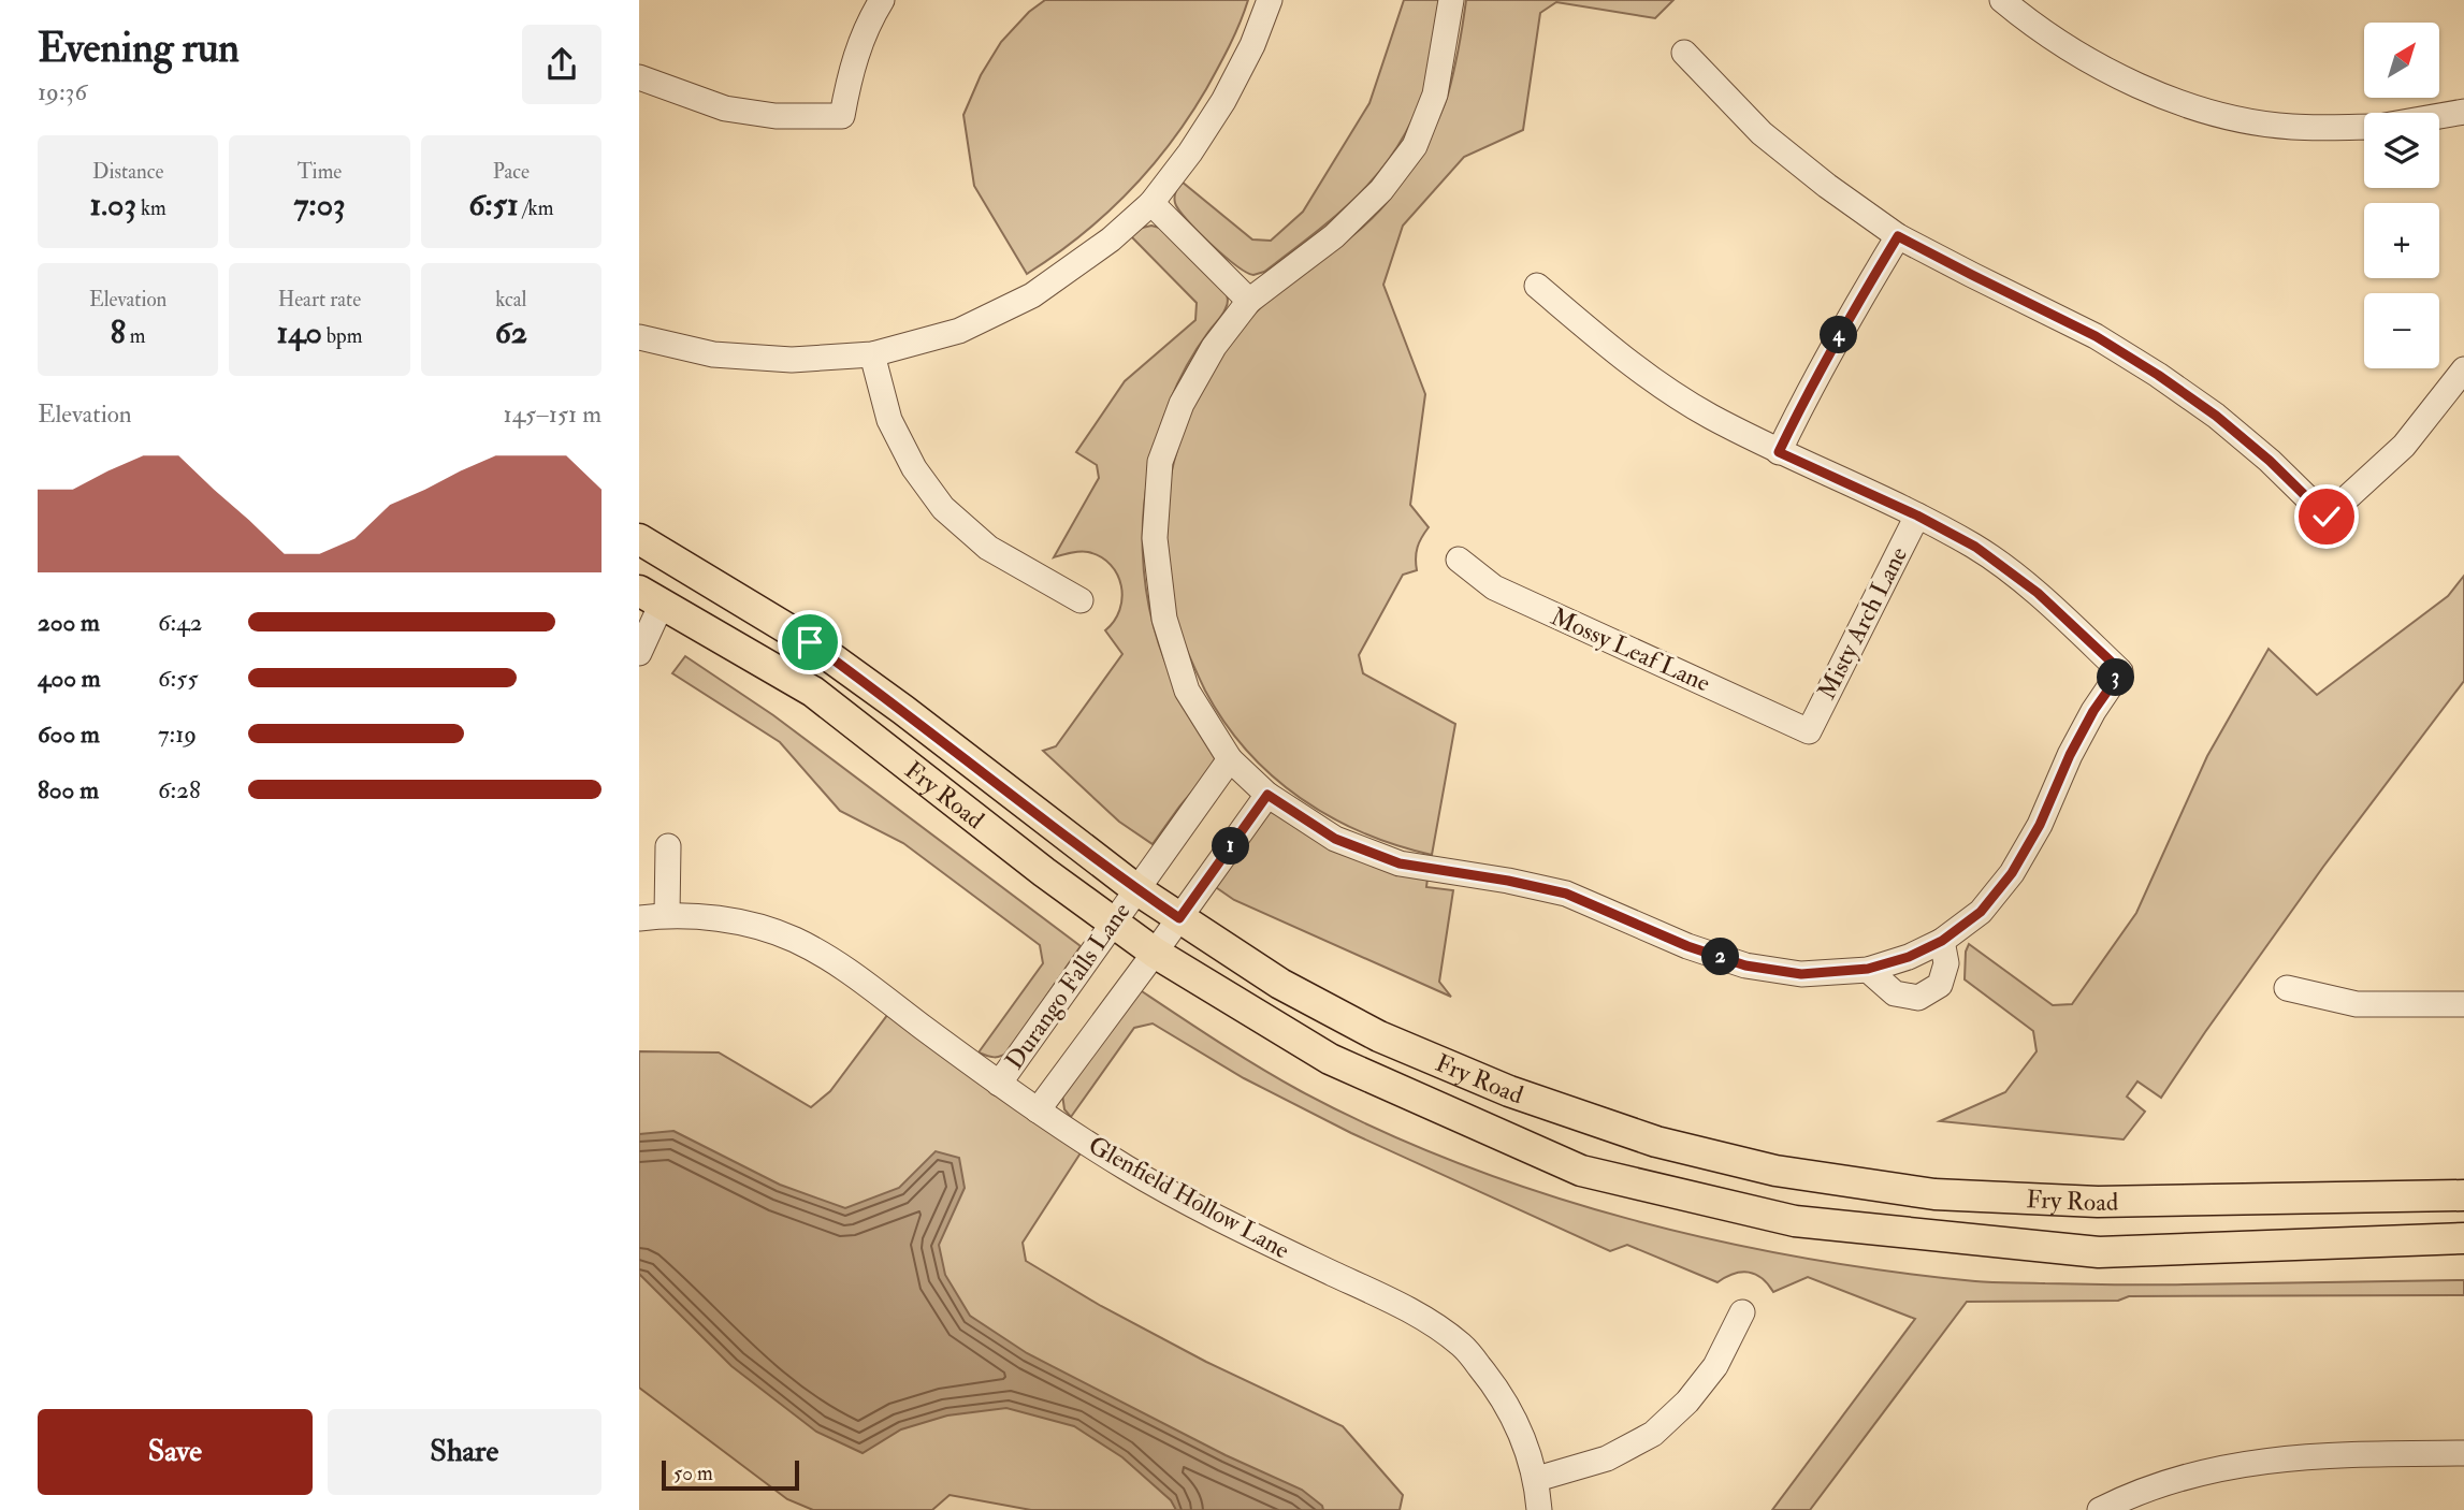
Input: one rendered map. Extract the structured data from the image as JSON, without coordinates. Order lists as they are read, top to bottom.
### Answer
{
  "streets": {
    "main road": ["Fry Road"],
    "street": [
      "Misty Arch Lane",
      "Mossy Leaf Lane",
      "Durango Falls Lane",
      "Glenfield Hollow Lane"
    ]
  },
  "crossings": [
    ["Misty Arch Lane", "Mossy Leaf Lane"],
    ["Fry Road", "Durango Falls Lane"],
    ["Durango Falls Lane", "Glenfield Hollow Lane"]
  ],
  "scale_bar": "50 m",
  "north": "top right",
  "page": {
    "heading": ["Evening run", "19:36"],
    "map_buttons": ["+", "−"],
    "stats": [
      ["Distance", "1.03 km"],
      ["Time", "7:03"],
      ["Pace", "6:51 /km"],
      ["Elevation", "8 m"],
      ["Heart rate", "140 bpm"],
      ["kcal", "62"]
    ],
    "pins": [
      "4",
      "3",
      "1",
      "2"
    ],
    "chart": ["Elevation", "145–151 m"],
    "list": [
      {
        "name": "200 m",
        "note": "6:42"
      },
      {
        "name": "400 m",
        "note": "6:55"
      },
      {
        "name": "600 m",
        "note": "7:19"
      },
      {
        "name": "800 m",
        "note": "6:28"
      }
    ],
    "buttons": ["Save", "Share"],
    "scale": "50 m"
  }
}
